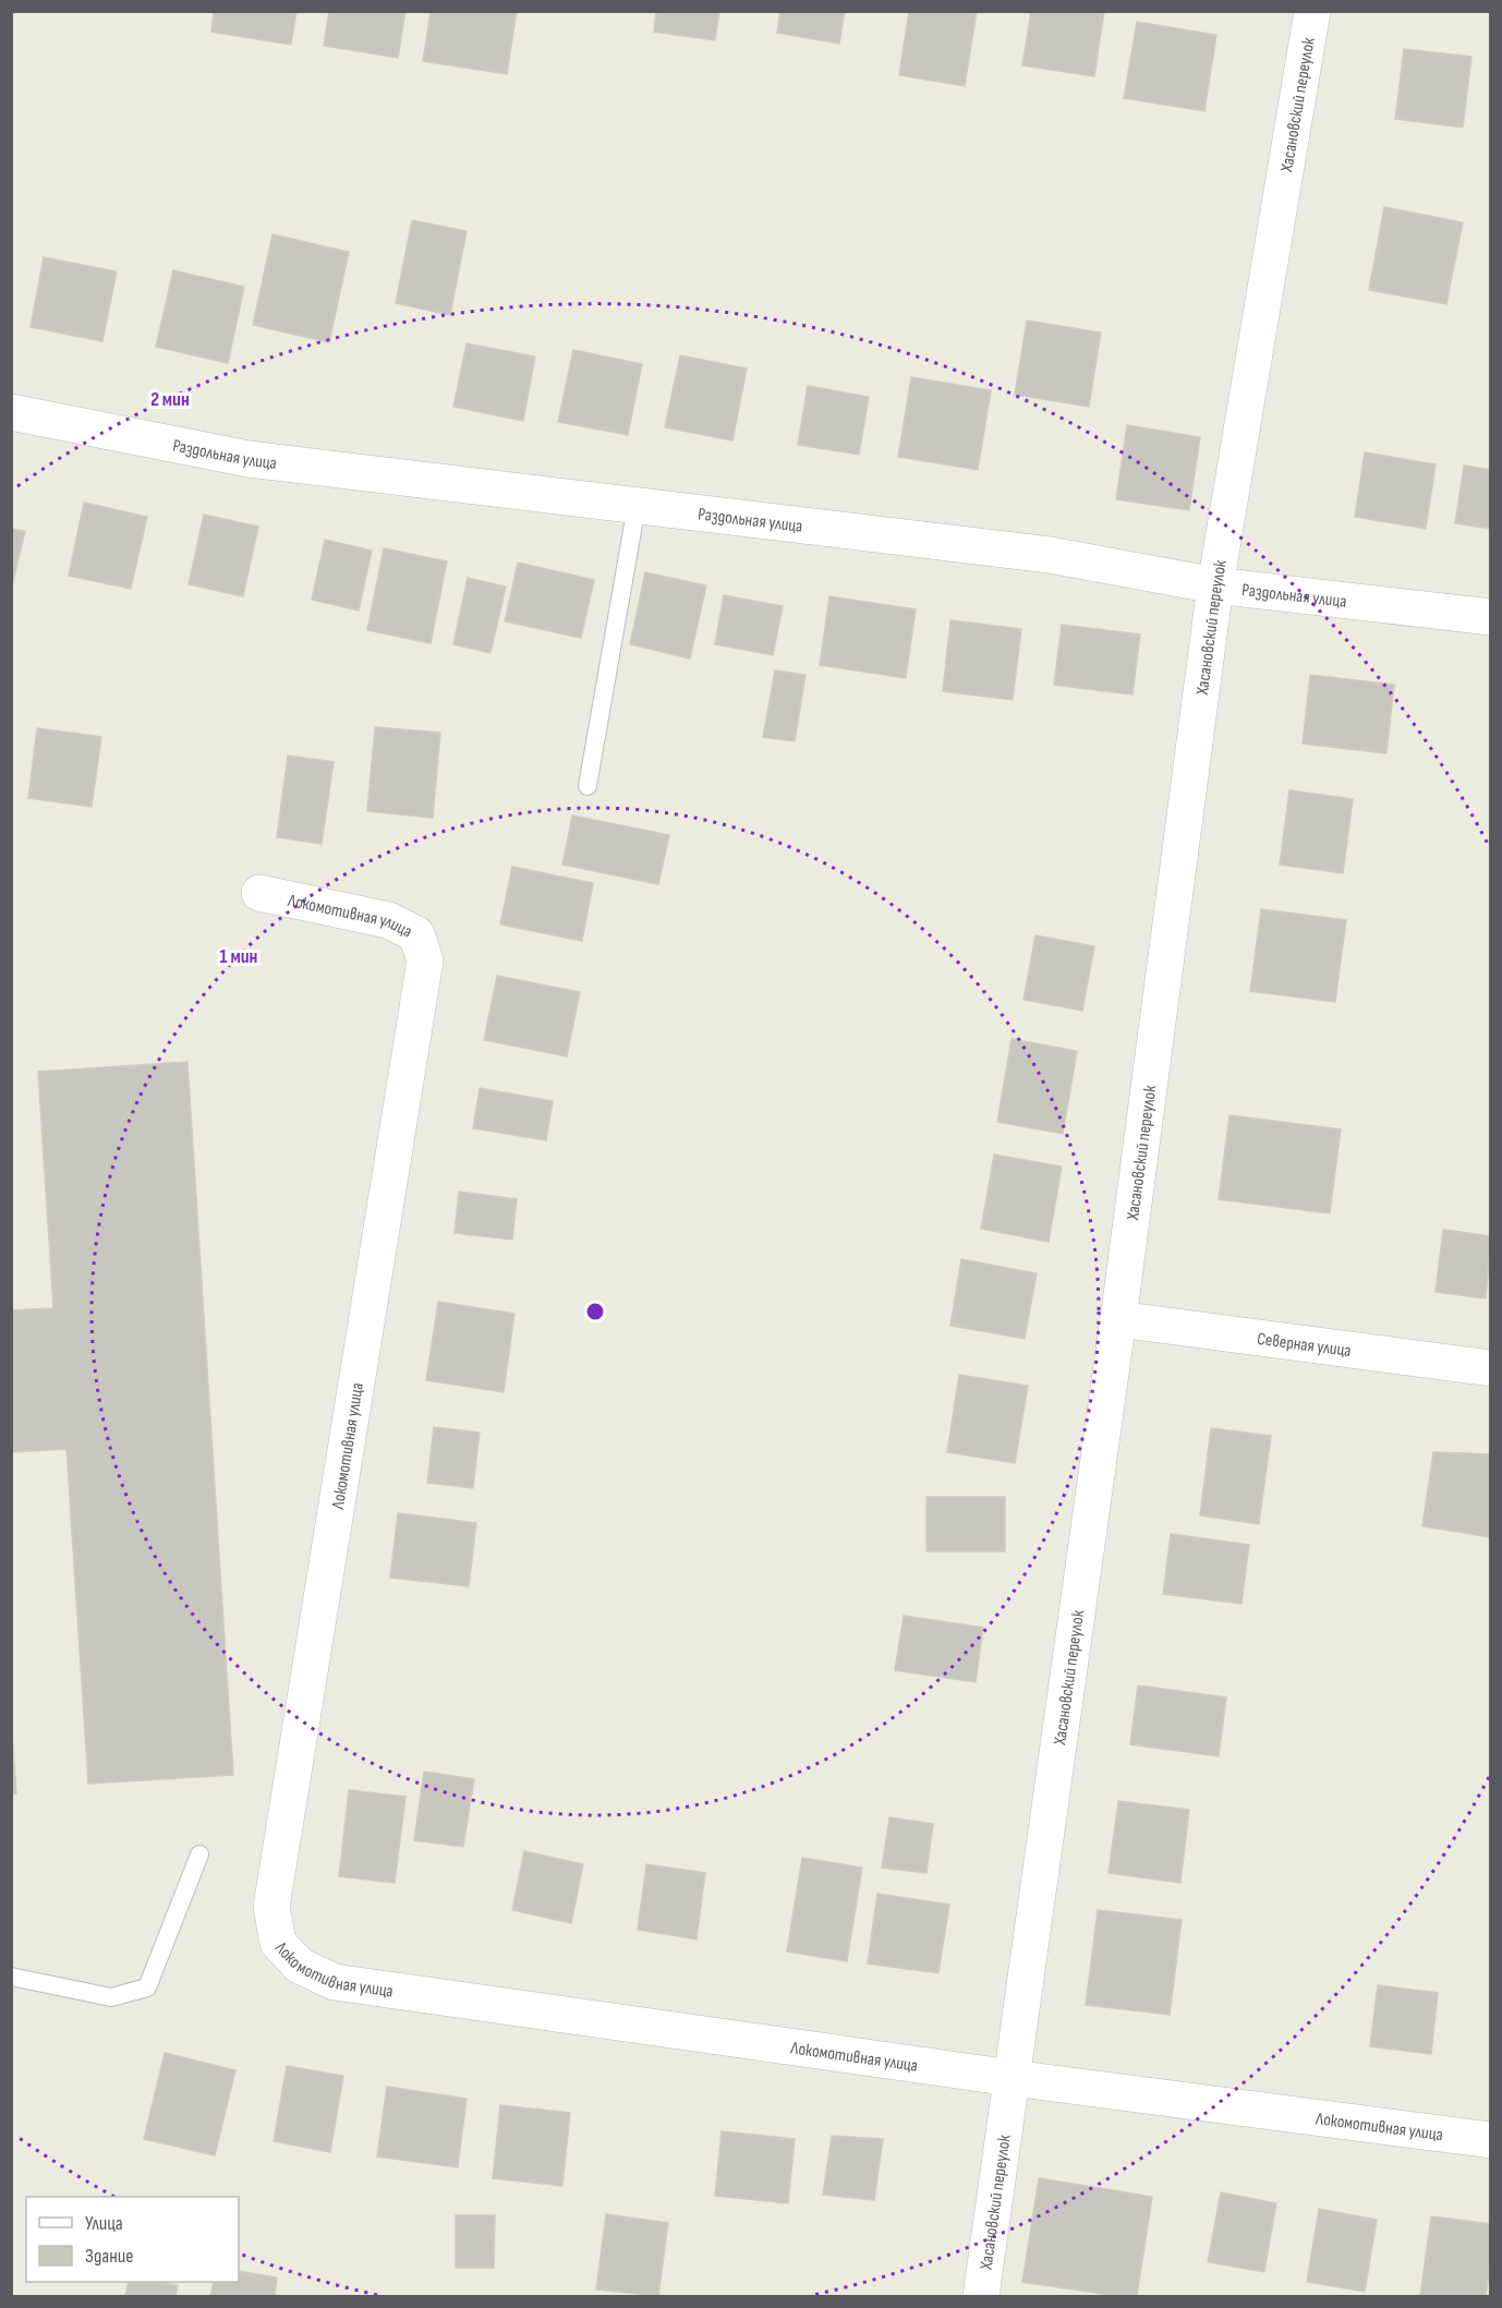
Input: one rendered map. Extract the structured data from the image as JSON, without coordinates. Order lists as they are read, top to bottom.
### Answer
{
  "streets": {
    "street": [
      "Хасановский переулок",
      "Раздольная улица",
      "Локомотивная улица",
      "Северная улица"
    ]
  },
  "crossings": [
    ["Хасановский переулок", "Раздольная улица"],
    ["Хасановский переулок", "Локомотивная улица"],
    ["Хасановский переулок", "Северная улица"]
  ],
  "legend": ["Улица", "Здание"],
  "rings": ["2 мин", "1 мин"]
}
